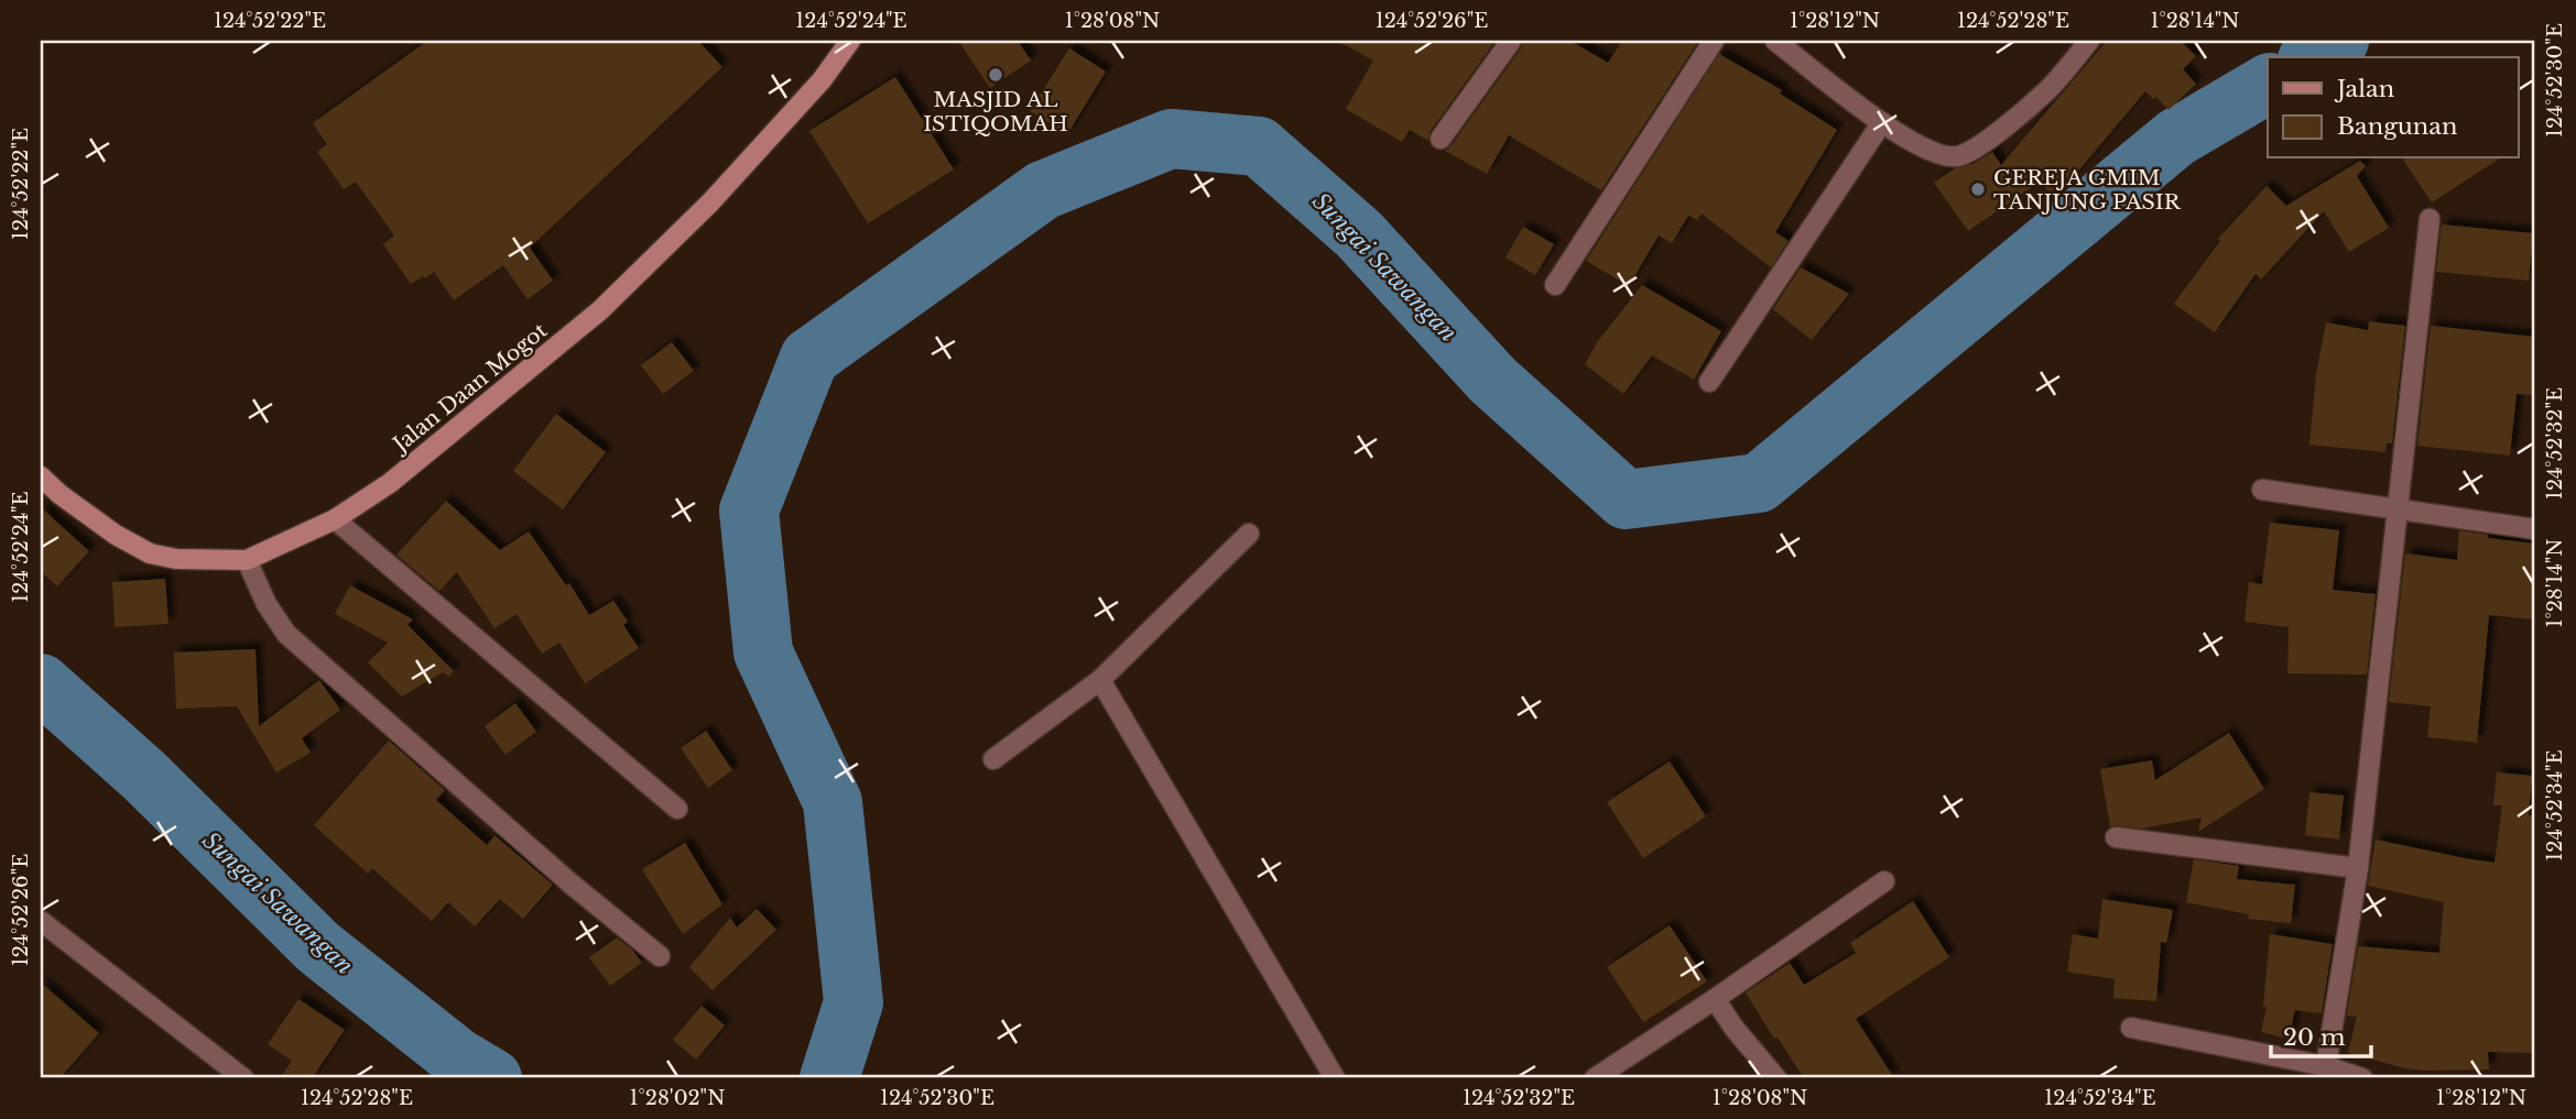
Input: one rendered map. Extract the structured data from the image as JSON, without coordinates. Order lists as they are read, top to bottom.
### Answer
{
  "streets": {
    "main road": ["Jalan Daan Mogot"]
  },
  "water": ["Sungai Sawangan"],
  "places": ["MASJID AL ISTIQOMAH", "GEREJA GMIM TANJUNG PASIR"],
  "legend": ["Jalan", "Bangunan"],
  "scale_bar": "20 m",
  "coordinates": [
    "124°52'22\"E",
    "124°52'24\"E",
    "1°28'08\"N",
    "124°52'26\"E",
    "1°28'12\"N",
    "124°52'28\"E",
    "1°28'14\"N",
    "124°52'30\"E",
    "124°52'32\"E",
    "124°52'34\"E",
    "1°28'02\"N"
  ]
}
